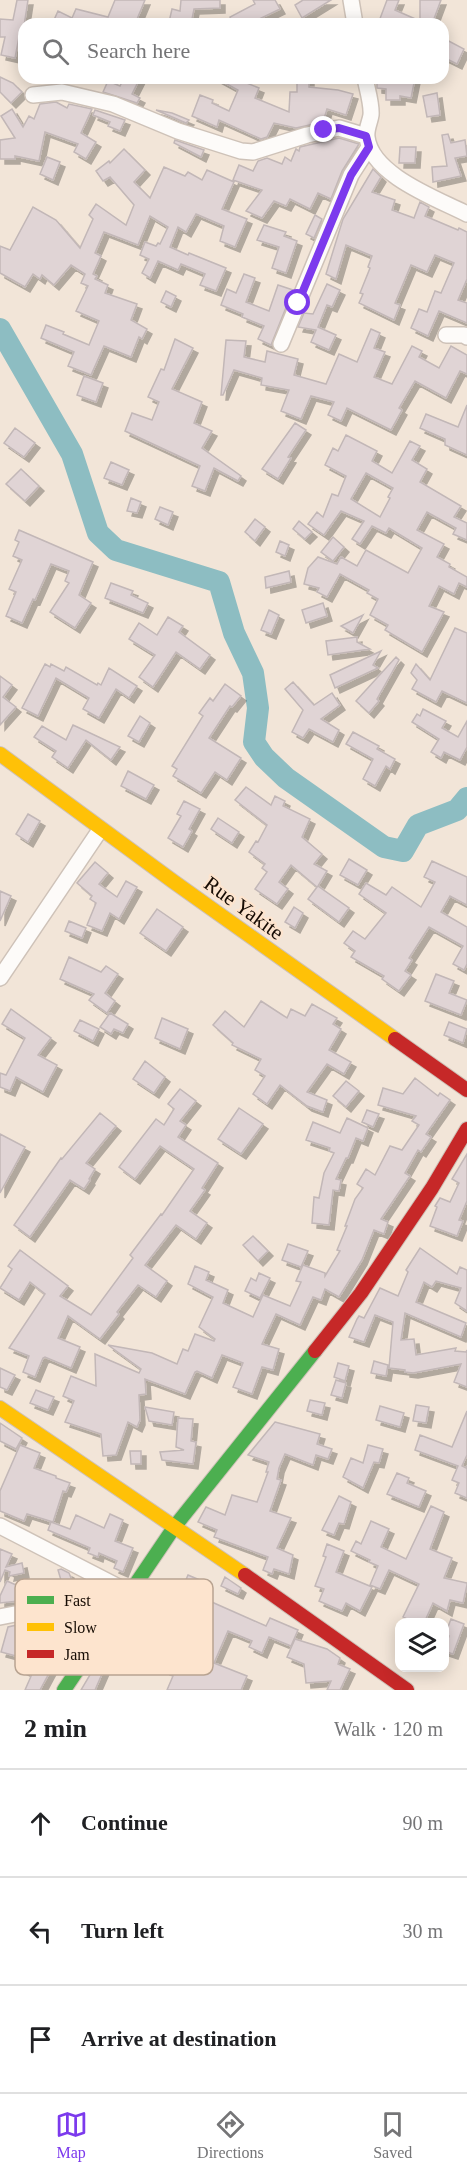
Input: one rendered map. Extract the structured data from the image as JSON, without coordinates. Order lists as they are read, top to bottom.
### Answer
{
  "streets": {
    "street": ["Rue Yakite"]
  },
  "legend": ["Fast", "Slow", "Jam"],
  "page": {
    "search": "Search here",
    "heading": ["2 min", "Walk · 120 m"],
    "list": [
      ["Continue", "90 m"],
      ["Turn left", "30 m"],
      "Arrive at destination"
    ],
    "nav": ["Map", "Directions", "Saved"]
  }
}
